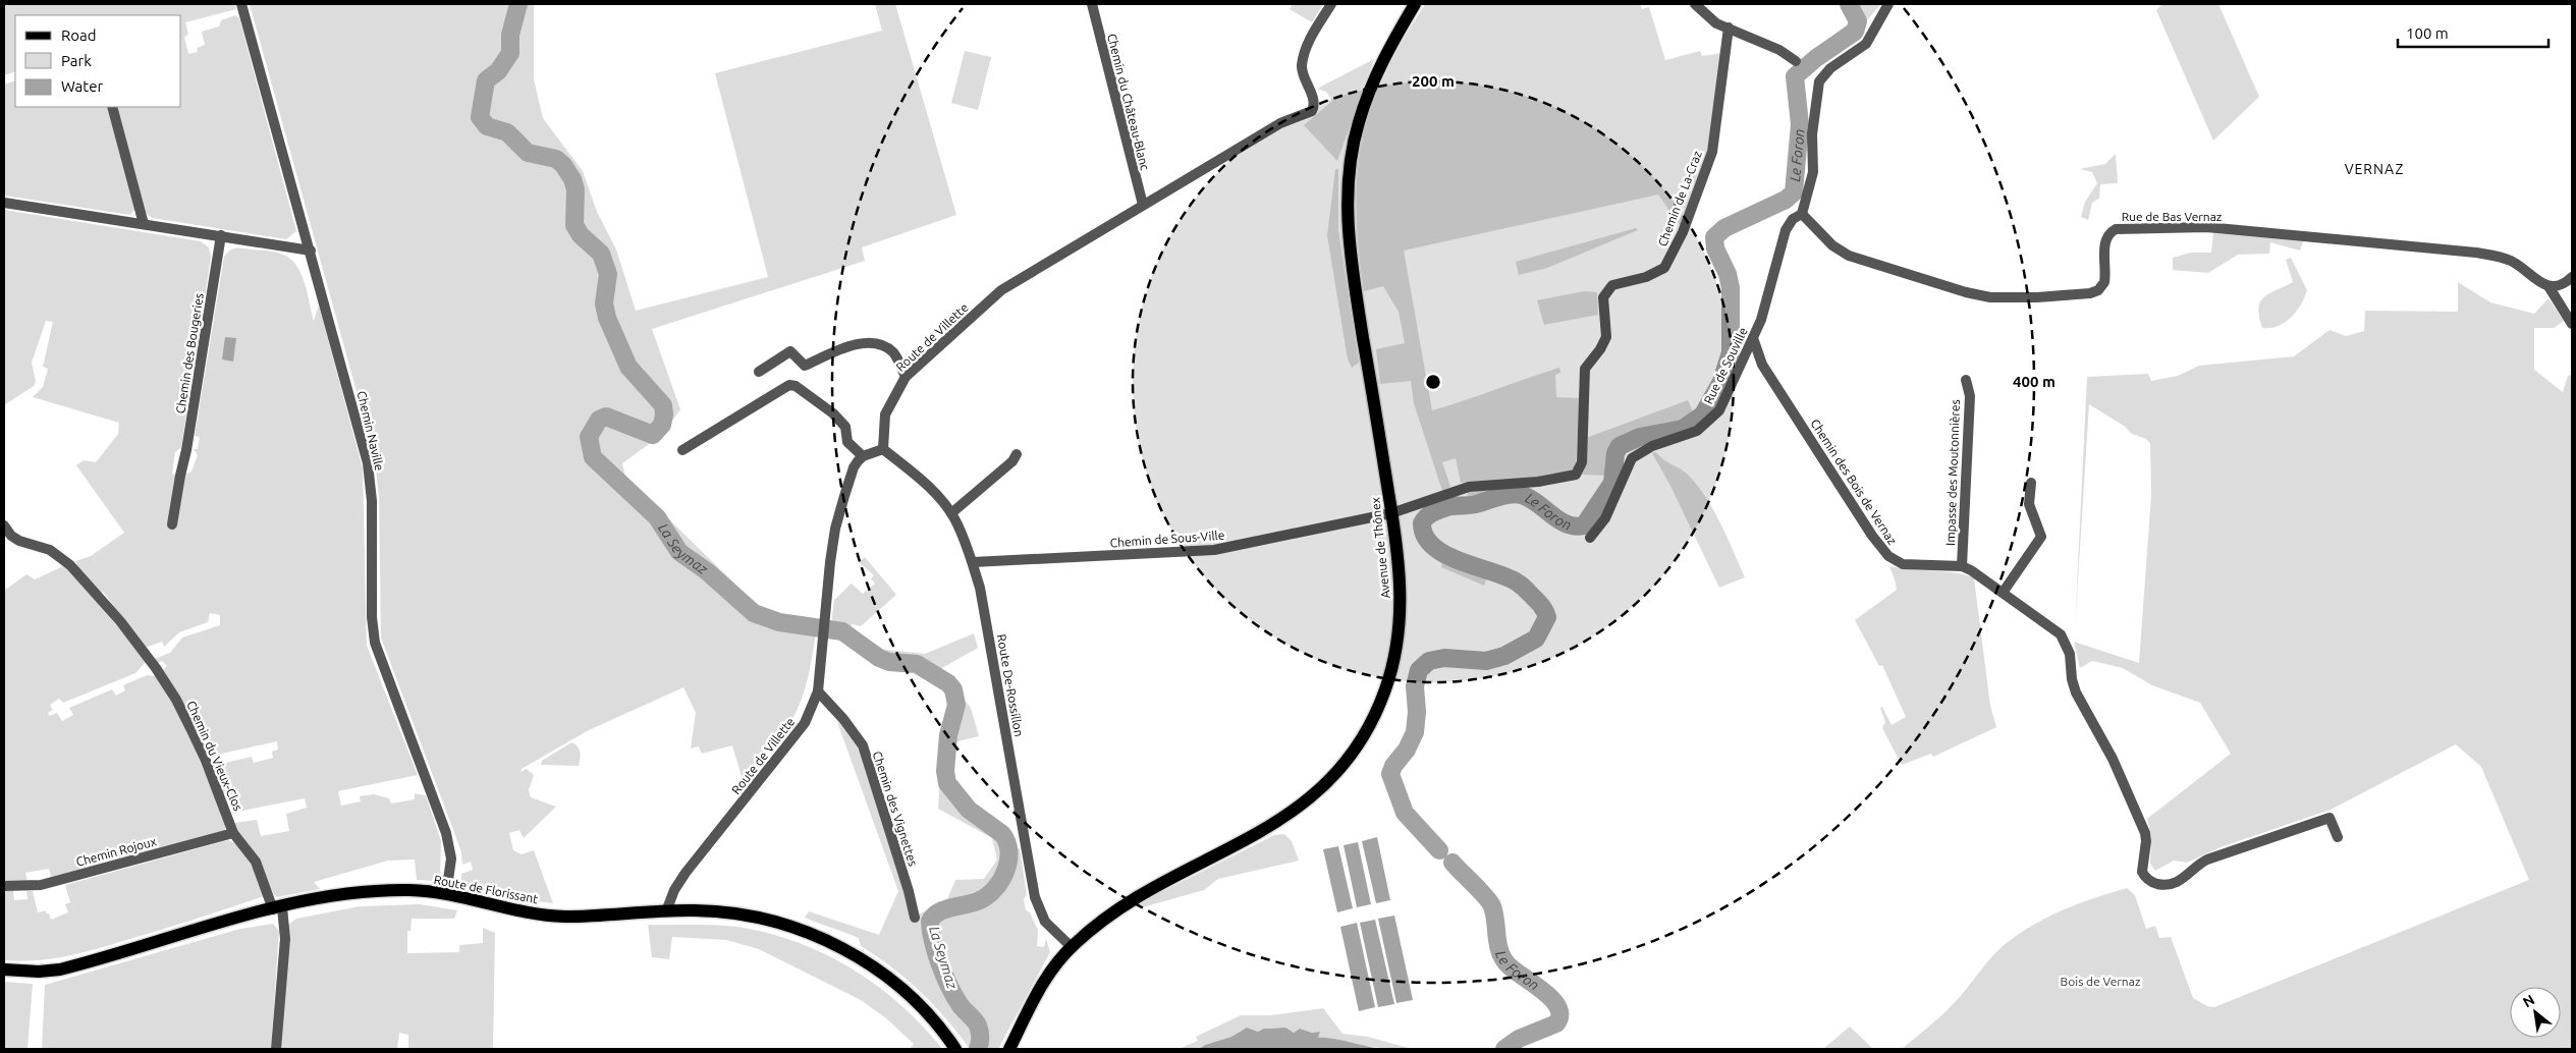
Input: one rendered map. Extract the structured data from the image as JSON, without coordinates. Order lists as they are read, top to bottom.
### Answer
{
  "streets": {
    "main road": ["Avenue de Thônex", "Route de Florissant"],
    "street": [
      "Chemin du Château-Blanc",
      "Chemin de La-Craz",
      "Rue de Bas Vernaz",
      "Route de Villette",
      "Chemin des Bougeries",
      "Rue de Souville",
      "Chemin Naville",
      "Impasse des Moutonnières",
      "Chemin des Bois de Vernaz",
      "Chemin de Sous-Ville",
      "Route De-Rossillon",
      "Chemin du Vieux-Clos",
      "Chemin des Vignettes",
      "Chemin Rojoux"
    ]
  },
  "crossings": [
    ["Chemin du Château-Blanc", "Route de Villette"],
    ["Chemin de La-Craz", "Chemin de Sous-Ville"],
    ["Chemin de La-Craz", "Avenue de Thônex"],
    ["Rue de Bas Vernaz", "Rue de Souville"],
    ["Route de Villette", "Route De-Rossillon"],
    ["Route de Villette", "Chemin des Vignettes"],
    ["Route de Villette", "Route de Florissant"],
    ["Rue de Souville", "Chemin des Bois de Vernaz"],
    ["Chemin Naville", "Route de Florissant"],
    ["Impasse des Moutonnières", "Chemin des Bois de Vernaz"],
    ["Chemin de Sous-Ville", "Avenue de Thônex"],
    ["Chemin de Sous-Ville", "Route De-Rossillon"],
    ["Avenue de Thônex", "Route De-Rossillon"],
    ["Chemin du Vieux-Clos", "Chemin Rojoux"],
    ["Chemin du Vieux-Clos", "Route de Florissant"]
  ],
  "districts": ["VERNAZ"],
  "water": ["Le Foron", "La Seymaz"],
  "parks": ["Bois de Vernaz"],
  "legend": ["Road", "Park", "Water"],
  "scale_bar": "100 m",
  "north": "top left",
  "rings": ["200 m", "400 m"]
}
